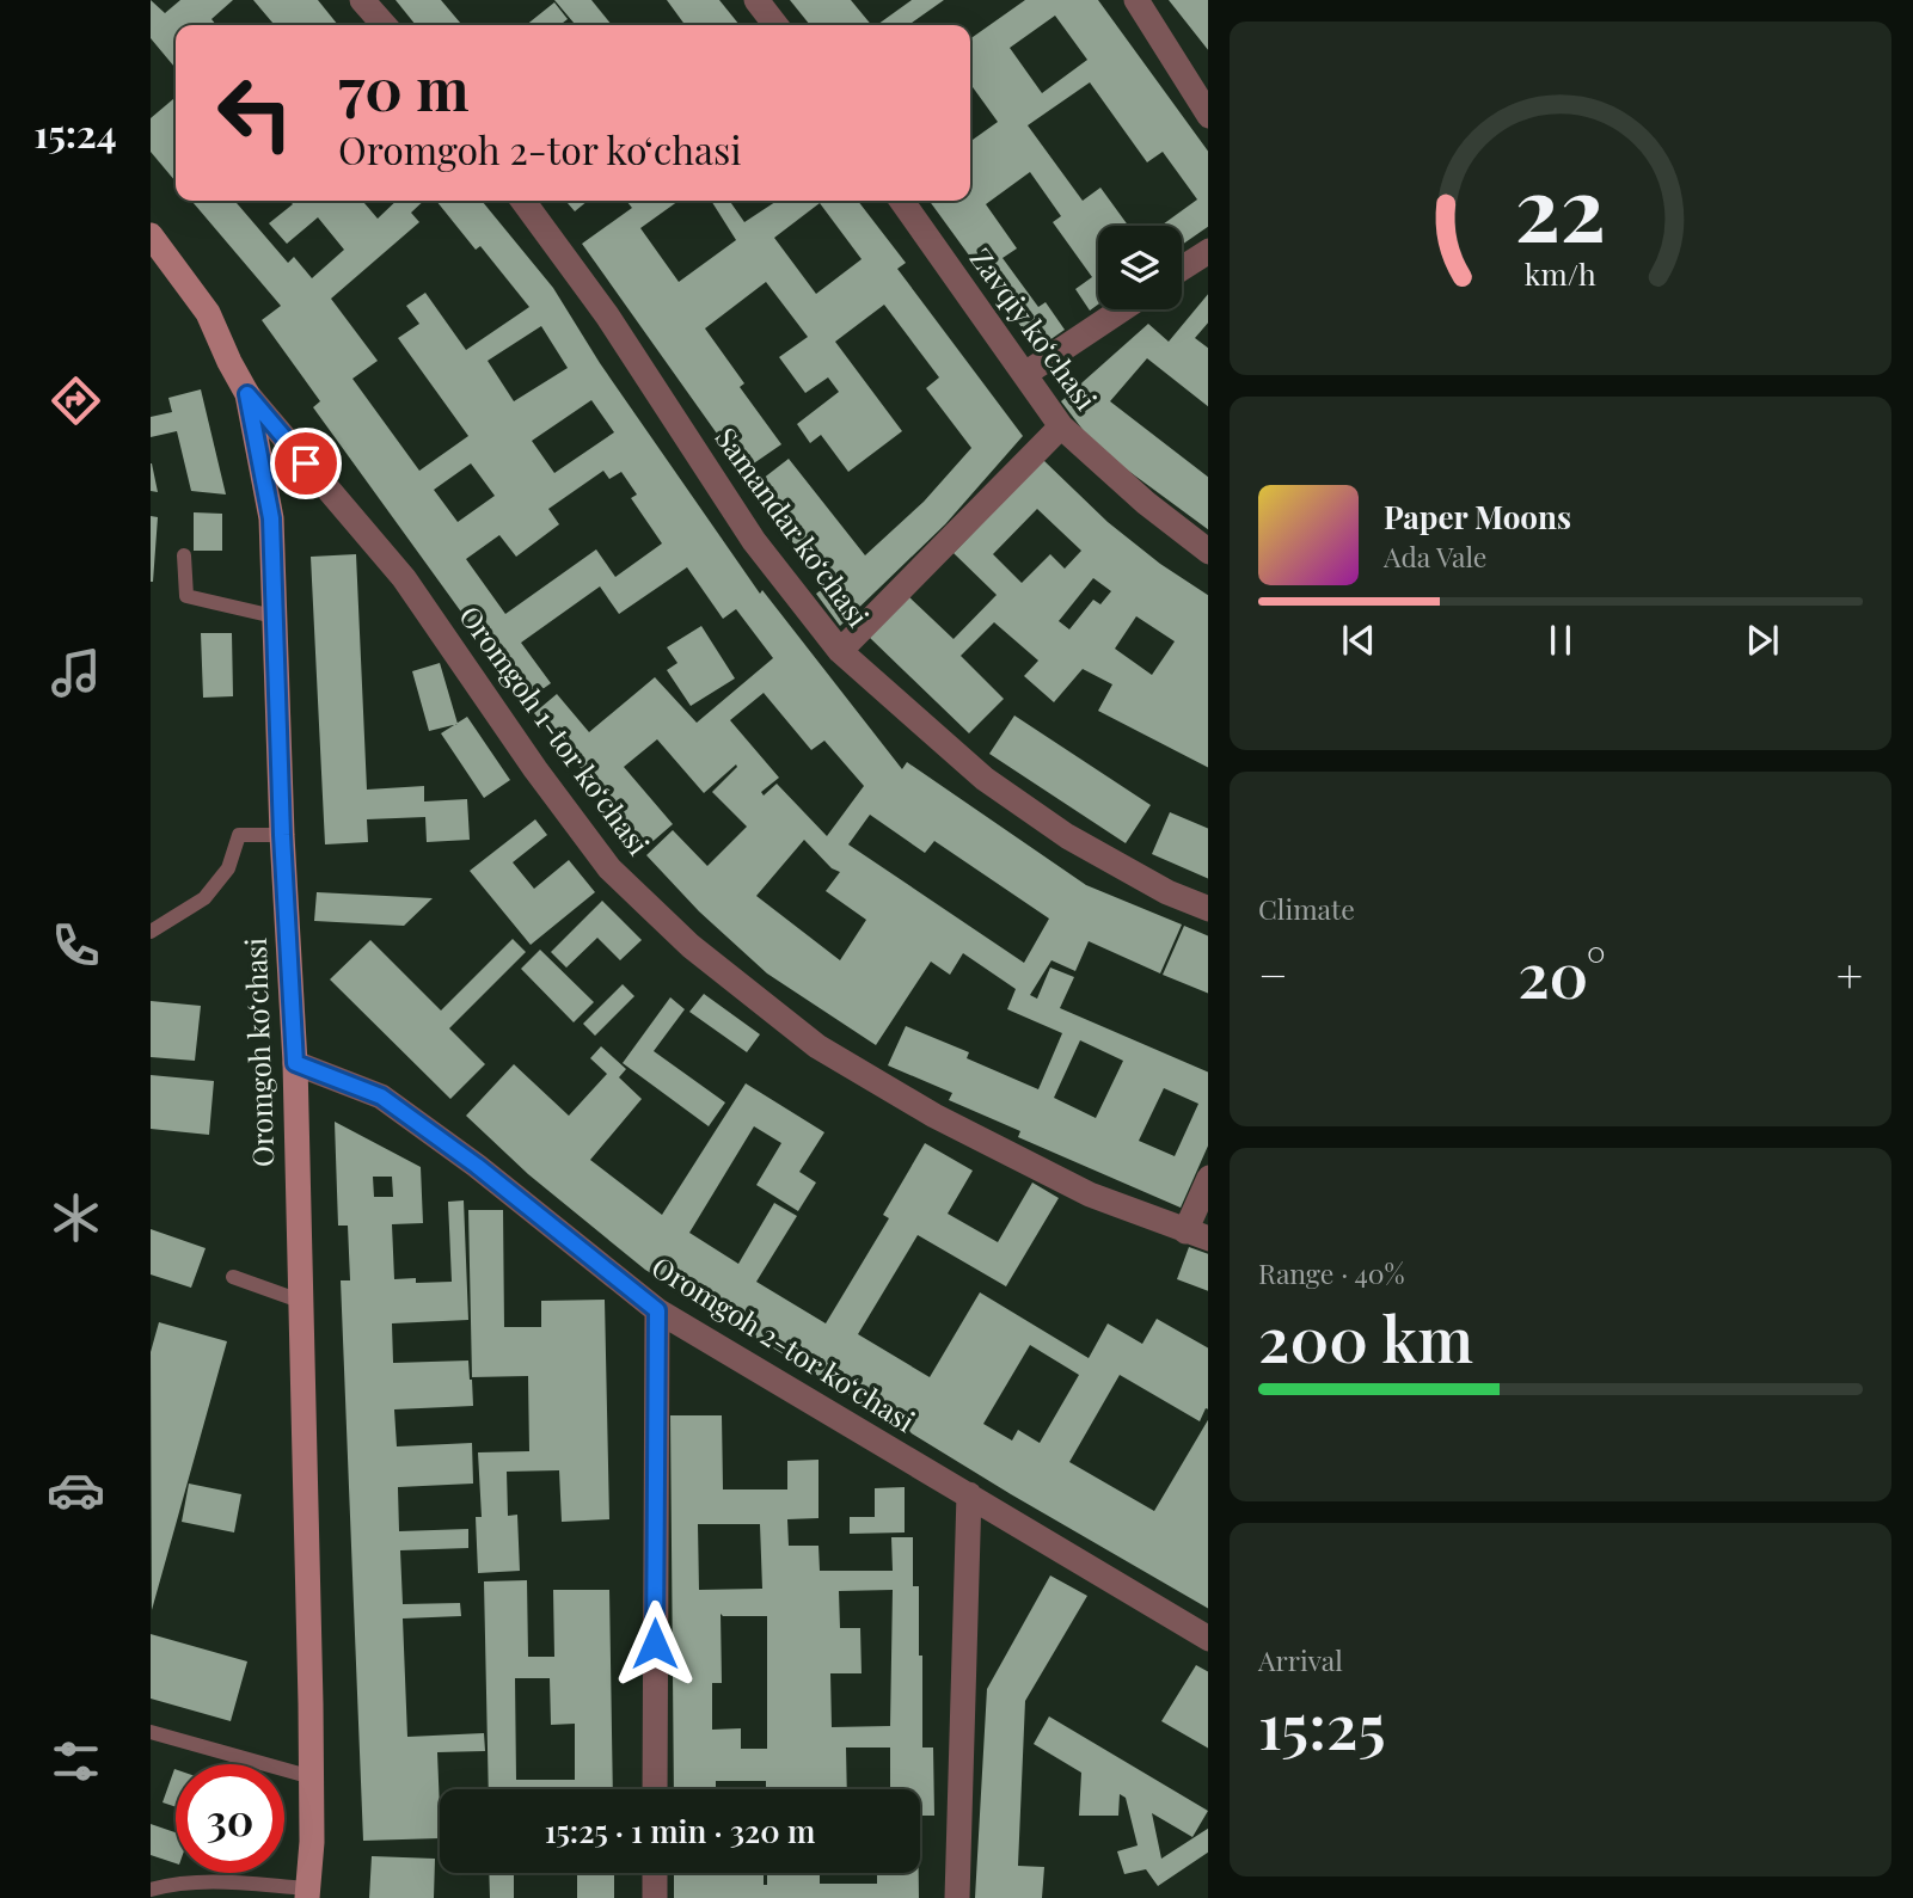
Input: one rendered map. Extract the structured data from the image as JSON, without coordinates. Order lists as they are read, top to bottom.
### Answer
{
  "streets": {
    "street": [
      "Zavqiy koʻchasi",
      "Samandar ko‘chasi",
      "Oromgoh 1-tor koʻchasi",
      "Oromgoh koʻchasi",
      "Oromgoh 2-tor koʻchasi"
    ]
  },
  "crossings": [
    ["Oromgoh 1-tor koʻchasi", "Oromgoh koʻchasi"],
    ["Oromgoh koʻchasi", "Oromgoh 2-tor koʻchasi"]
  ],
  "page": {
    "tabs": "15:24",
    "turn": ["70 m", "Oromgoh 2-tor koʻchasi"],
    "song": ["Paper Moons", "Ada Vale"],
    "tile": [
      "Climate",
      ["Range · 40%", "200 km"],
      ["Arrival", "15:25"]
    ],
    "heat": ["−", "20°", "+"],
    "limit": "30",
    "trip": "15:25 · 1 min · 320 m",
    "gauge": ["22", "km/h"]
  }
}
